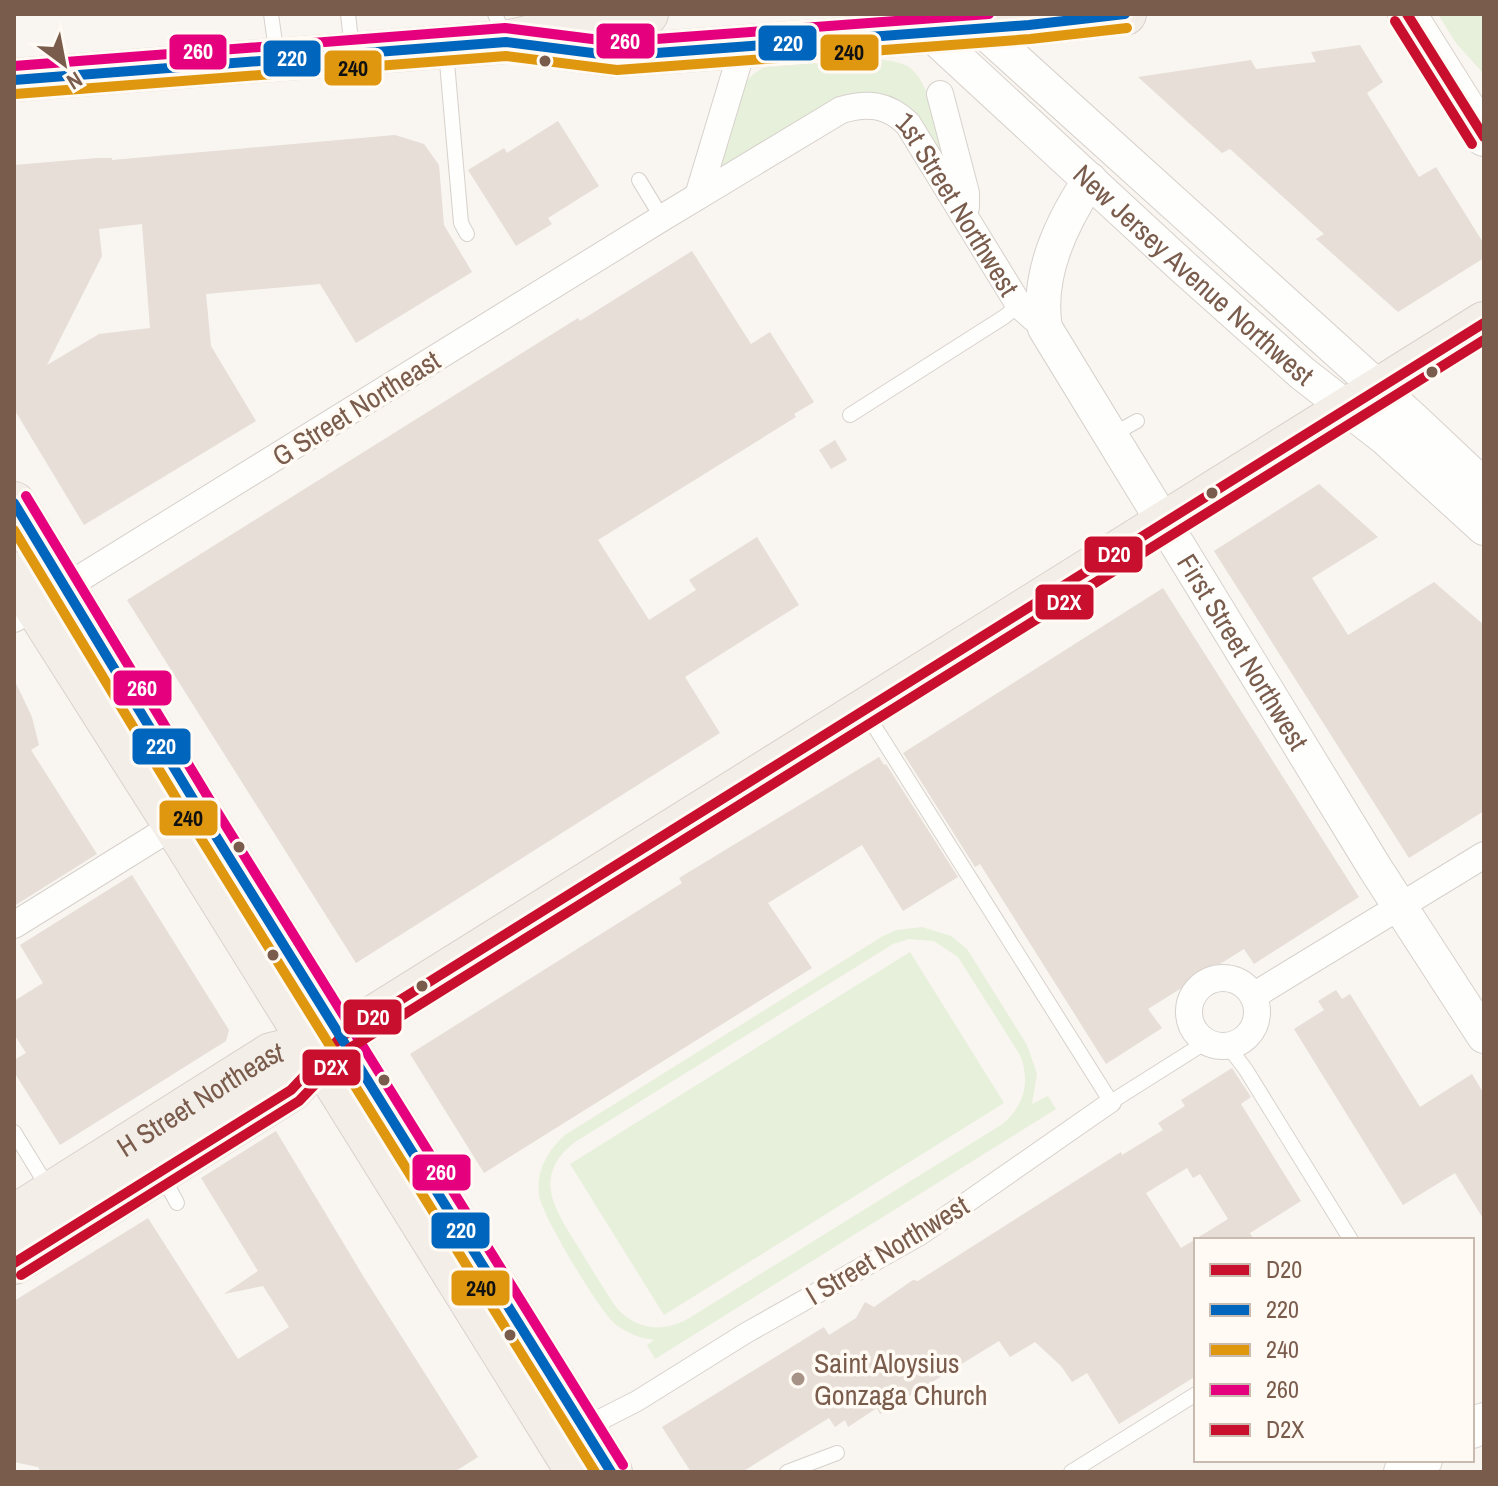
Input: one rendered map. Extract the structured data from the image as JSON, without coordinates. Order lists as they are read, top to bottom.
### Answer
{
  "streets": {
    "main road": ["H Street Northeast"],
    "street": [
      "1st Street Northwest",
      "New Jersey Avenue Northwest",
      "G Street Northeast",
      "First Street Northwest",
      "I Street Northwest"
    ]
  },
  "crossings": [
    ["1st Street Northwest", "G Street Northeast"],
    ["1st Street Northwest", "First Street Northwest"],
    ["New Jersey Avenue Northwest", "First Street Northwest"],
    ["New Jersey Avenue Northwest", "H Street Northeast"],
    ["First Street Northwest", "H Street Northeast"]
  ],
  "places": ["Saint Aloysius Gonzaga Church"],
  "lines": [
    "transit line D20",
    "transit line 220",
    "transit line 260",
    "transit line D2X",
    "transit line 240"
  ],
  "legend": [
    "D20",
    "220",
    "240",
    "260",
    "D2X"
  ],
  "north": "bottom right"
}
